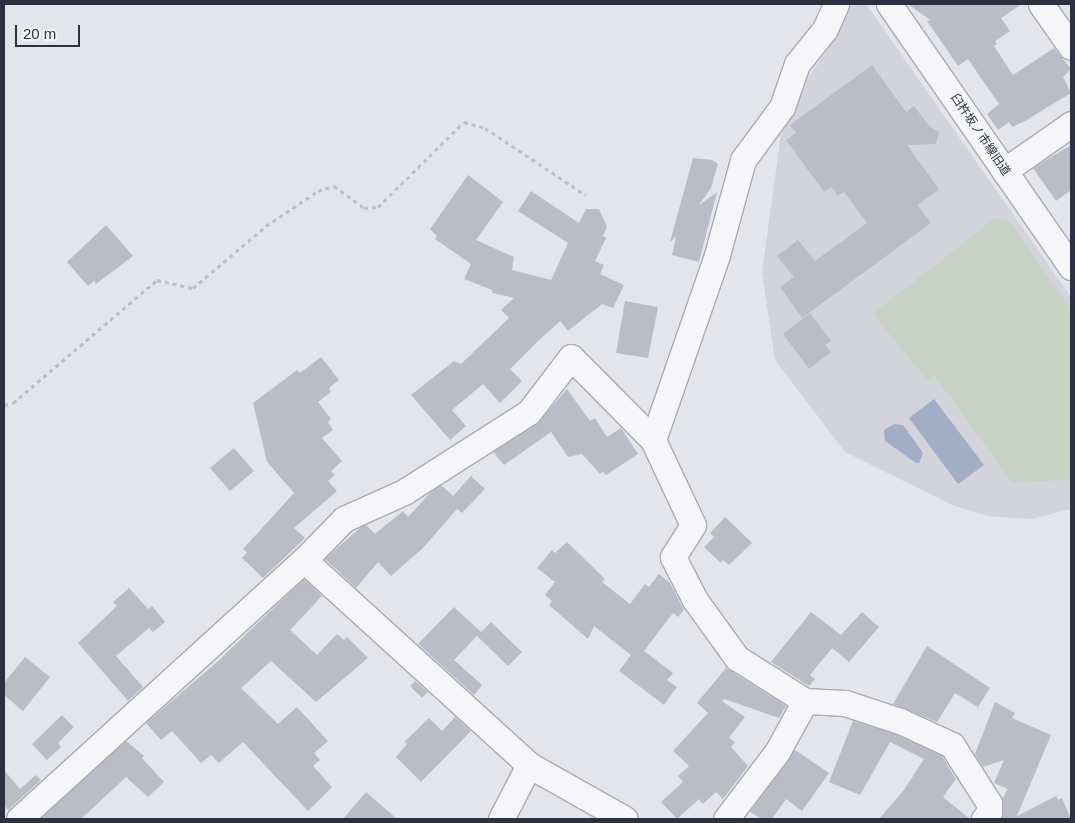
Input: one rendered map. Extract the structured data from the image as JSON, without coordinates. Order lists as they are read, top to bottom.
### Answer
{
  "streets": {
    "street": ["臼杵坂ノ市線旧道"]
  },
  "scale_bar": "20 m"
}
